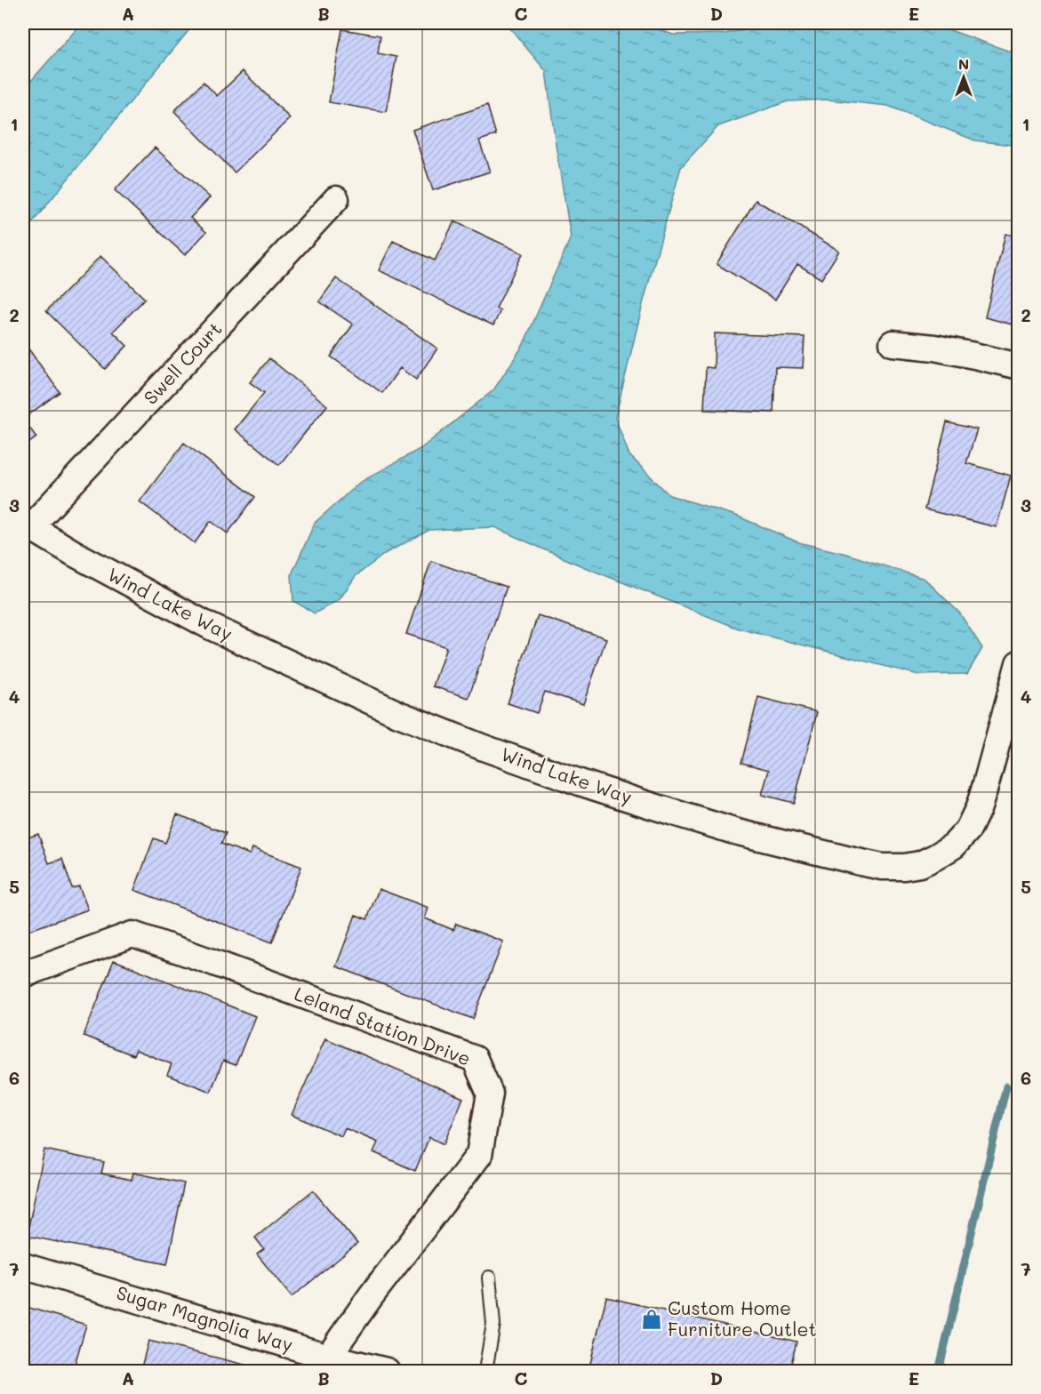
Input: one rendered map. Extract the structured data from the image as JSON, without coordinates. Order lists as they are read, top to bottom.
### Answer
{
  "streets": {
    "street": [
      "Swell Court",
      "Wind Lake Way",
      "Leland Station Drive",
      "Sugar Magnolia Way"
    ]
  },
  "crossings": [
    ["Swell Court", "Wind Lake Way"],
    ["Leland Station Drive", "Sugar Magnolia Way"]
  ],
  "places": {
    "shop": ["Custom Home Furniture Outlet"]
  },
  "north": "top",
  "grid": {
    "columns": [
      "A",
      "B",
      "C",
      "D",
      "E"
    ],
    "rows": [
      "1",
      "2",
      "3",
      "4",
      "5",
      "6",
      "7"
    ]
  }
}
